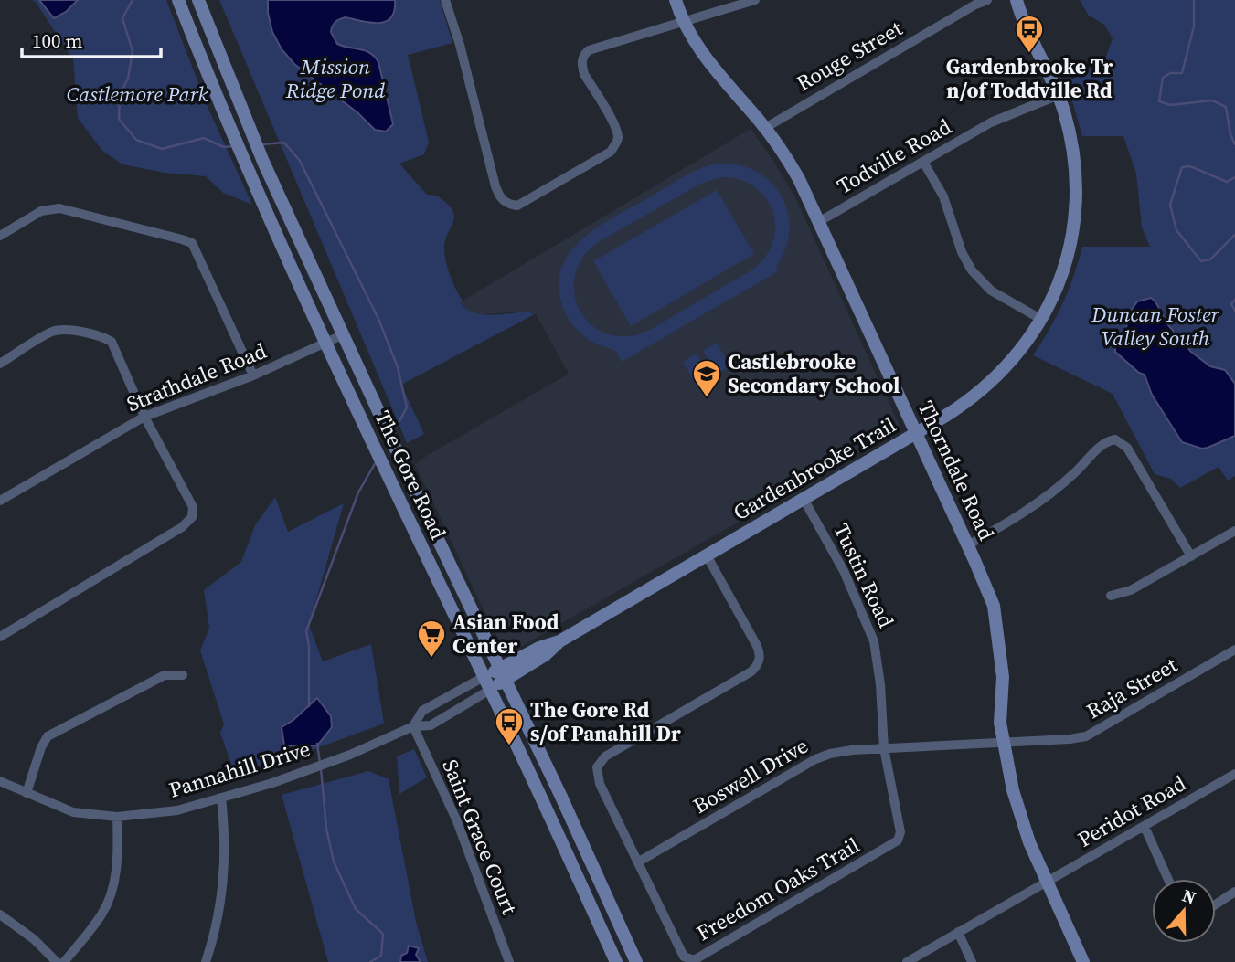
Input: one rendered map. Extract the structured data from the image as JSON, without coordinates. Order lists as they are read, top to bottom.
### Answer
{
  "streets": {
    "main road": ["Gardenbrooke Trail", "Thorndale Road", "The Gore Road"],
    "street": [
      "Rouge Street",
      "Todville Road",
      "Strathdale Road",
      "Tustin Road",
      "Raja Street",
      "Pannahill Drive",
      "Boswell Drive",
      "Peridot Road",
      "Saint Grace Court",
      "Freedom Oaks Trail"
    ]
  },
  "crossings": [
    ["Rouge Street", "Thorndale Road"],
    ["Todville Road", "Gardenbrooke Trail"],
    ["Todville Road", "Thorndale Road"],
    ["Strathdale Road", "The Gore Road"],
    ["Gardenbrooke Trail", "Thorndale Road"],
    ["Gardenbrooke Trail", "The Gore Road"],
    ["Gardenbrooke Trail", "Tustin Road"],
    ["Gardenbrooke Trail", "Freedom Oaks Trail"],
    ["Thorndale Road", "Raja Street"],
    ["Thorndale Road", "Boswell Drive"],
    ["Thorndale Road", "Peridot Road"],
    ["The Gore Road", "Pannahill Drive"],
    ["Tustin Road", "Boswell Drive"],
    ["Tustin Road", "Freedom Oaks Trail"],
    ["Raja Street", "Boswell Drive"],
    ["Pannahill Drive", "Saint Grace Court"],
    ["Boswell Drive", "Freedom Oaks Trail"]
  ],
  "parks": ["Mission Ridge Pond", "Castlemore Park", "Duncan Foster Valley South"],
  "places": {
    "bus stop": ["Gardenbrooke Tr n/of Toddville Rd", "The Gore Rd s/of Panahill Dr"],
    "school or university": ["Castlebrooke Secondary School"],
    "supermarket": ["Asian Food Center"]
  },
  "scale_bar": "100 m",
  "north": "top"
}
